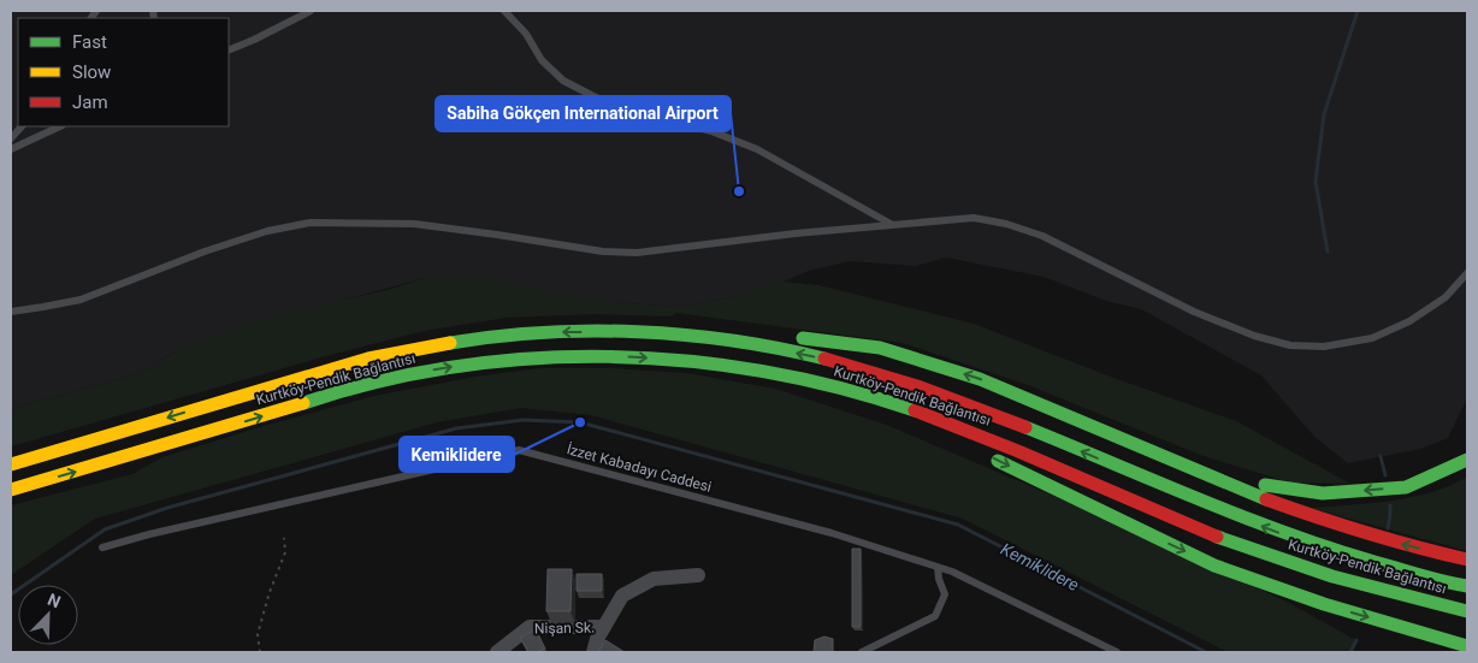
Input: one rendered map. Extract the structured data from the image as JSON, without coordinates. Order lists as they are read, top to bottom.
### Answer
{
  "streets": {
    "highway": ["Kurtköy-Pendik Bağlantısı"],
    "street": ["Nişan Sk."],
    "lane": ["İzzet Kabadayı Caddesi"]
  },
  "water": ["Kemiklidere"],
  "places": ["Sabiha Gökçen International Airport", "Kemiklidere"],
  "legend": ["Fast", "Slow", "Jam"],
  "north": "top right"
}
